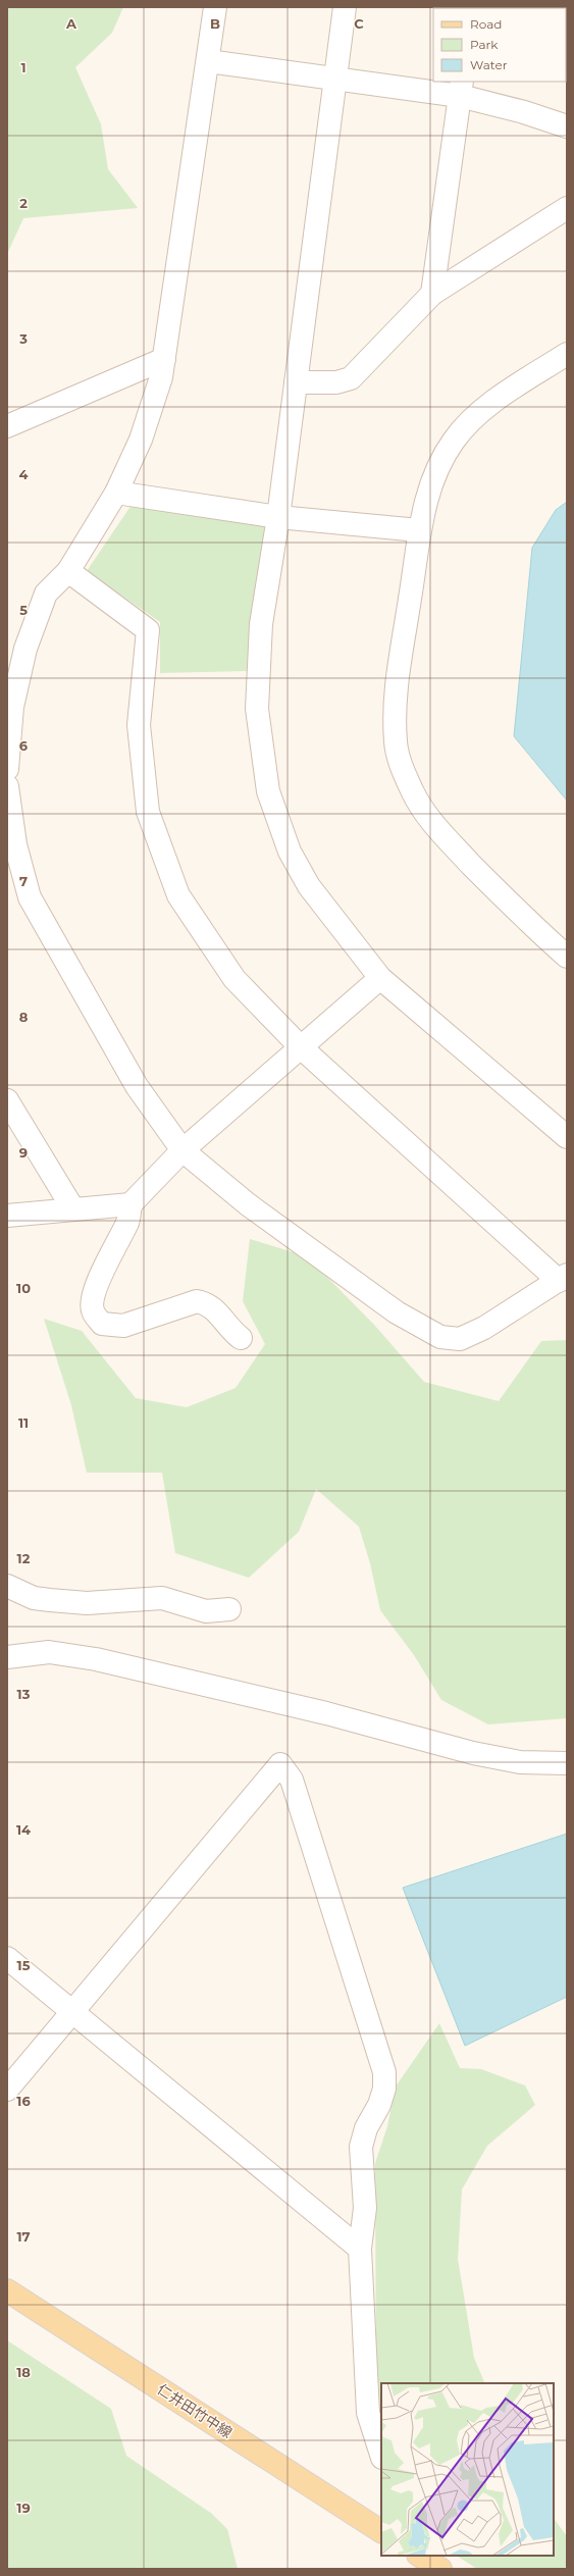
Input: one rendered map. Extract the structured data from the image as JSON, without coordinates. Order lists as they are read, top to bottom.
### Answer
{
  "streets": {
    "main road": ["仁井田竹中線"]
  },
  "legend": ["Road", "Park", "Water"],
  "grid": {
    "columns": ["A", "B", "C"],
    "rows": [
      "1",
      "2",
      "3",
      "4",
      "5",
      "6",
      "7",
      "8",
      "9",
      "10",
      "11",
      "12",
      "13",
      "14",
      "15",
      "16",
      "17",
      "18",
      "19"
    ]
  }
}
